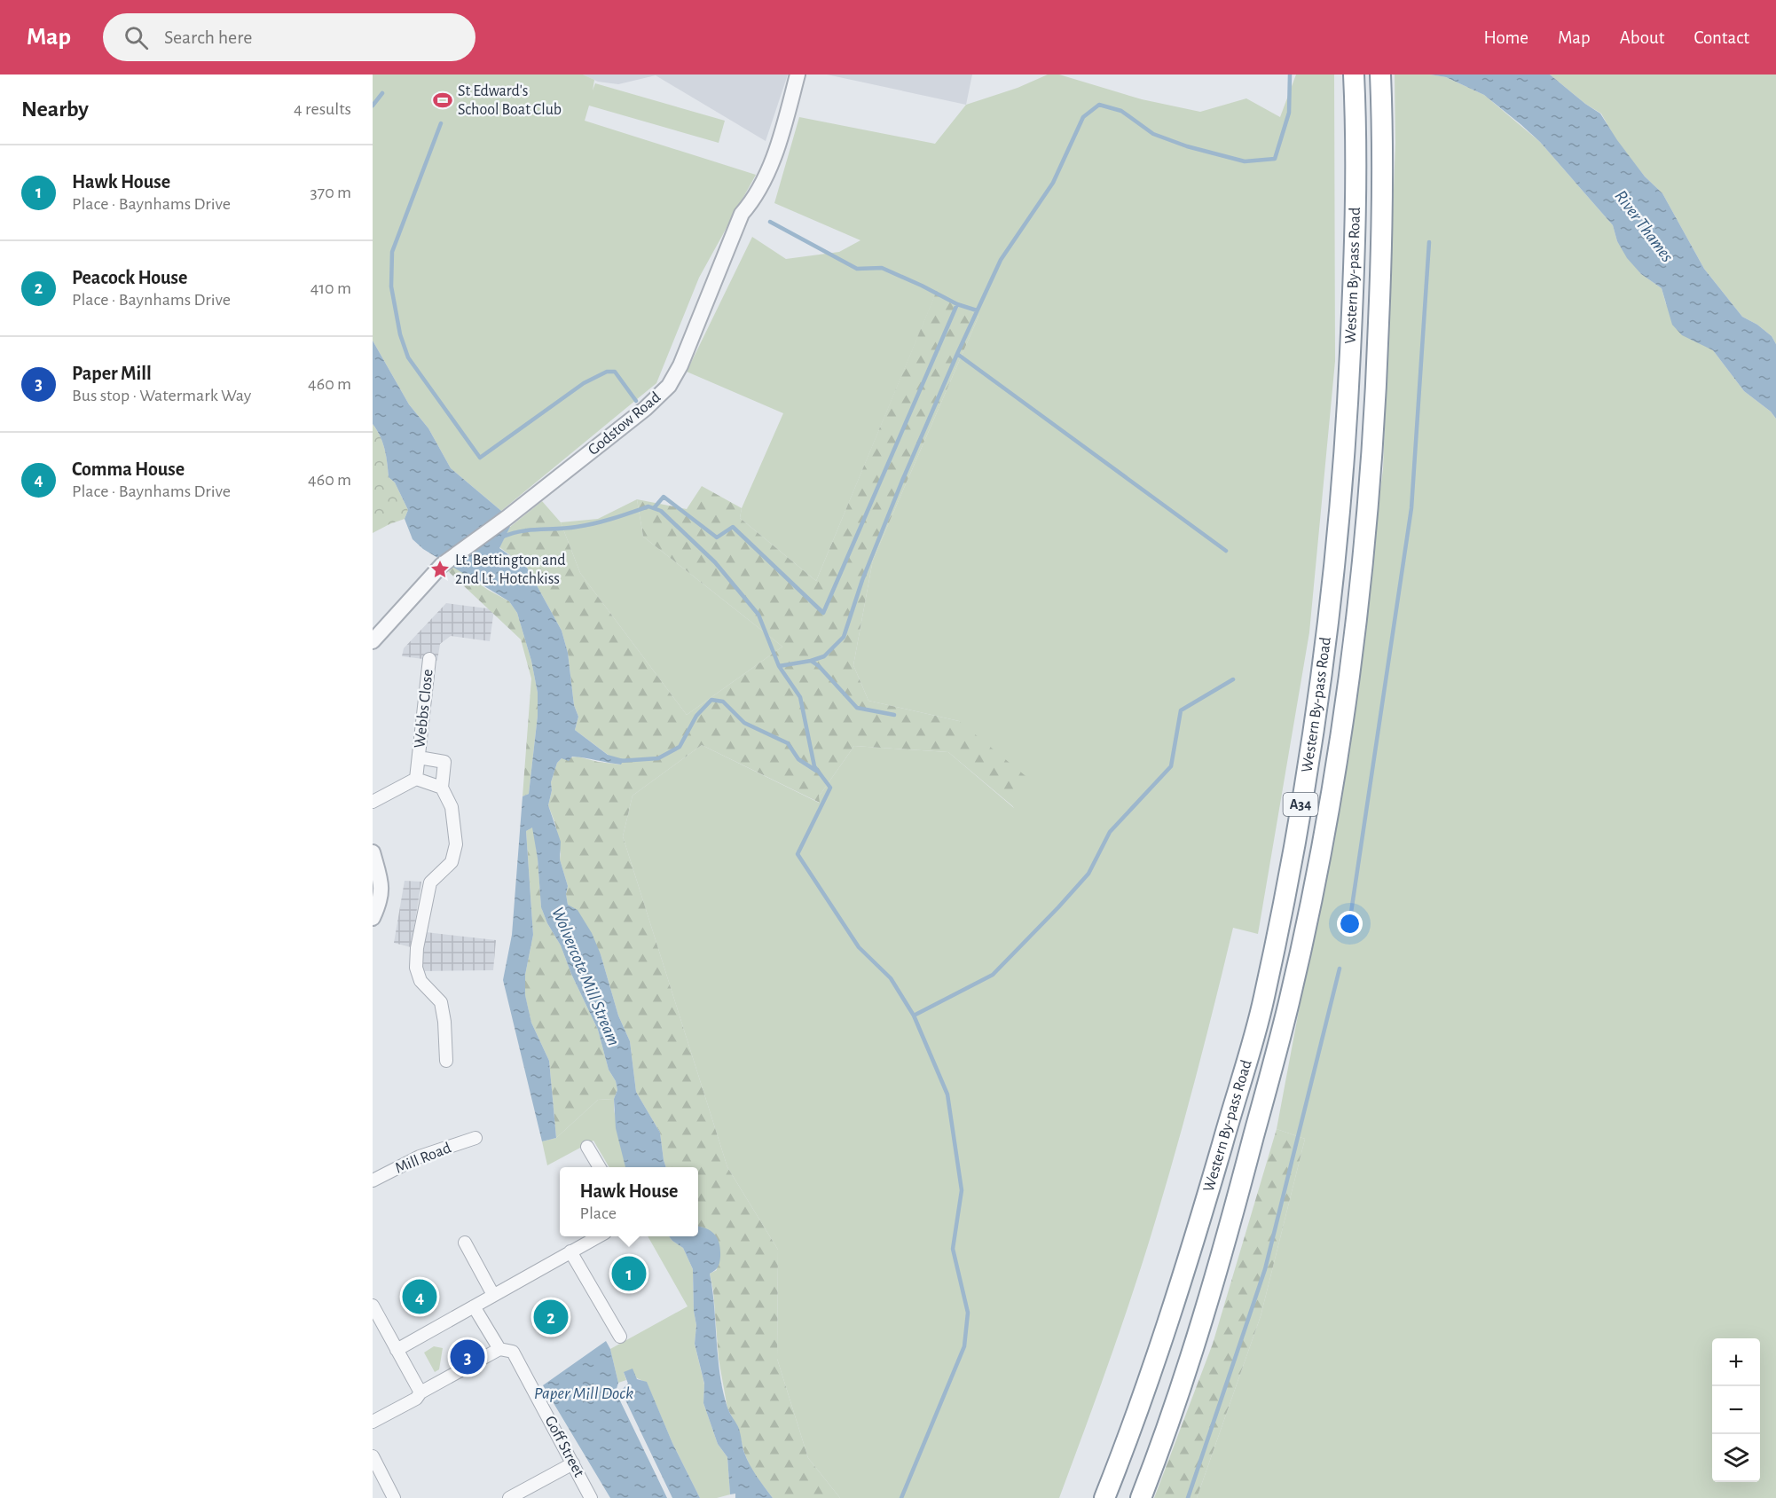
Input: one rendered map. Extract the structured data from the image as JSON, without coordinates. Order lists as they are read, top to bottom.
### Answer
{
  "streets": {
    "highway": ["Western By-pass Road", "A34"],
    "street": [
      "Godstow Road",
      "Webbs Close",
      "Mill Road",
      "Goff Street"
    ]
  },
  "water": ["River Thames", "Wolvercote Mill Stream", "Paper Mill Dock"],
  "places": {
    "sports": ["St Edward's School Boat Club"],
    "place": ["Lt. Bettington and 2nd Lt. Hotchkiss"]
  },
  "page": {
    "header": "Map",
    "search": "Search here",
    "nav": [
      "Home",
      "Map",
      "About",
      "Contact"
    ],
    "heading": ["Nearby", "4 results"],
    "list": [
      {
        "mark": "1",
        "name": "Hawk House",
        "note": "Place · Baynhams Drive",
        "value": "370 m"
      },
      {
        "mark": "2",
        "name": "Peacock House",
        "note": "Place · Baynhams Drive",
        "value": "410 m"
      },
      {
        "mark": "3",
        "name": "Paper Mill",
        "note": "Bus stop · Watermark Way",
        "value": "460 m"
      },
      {
        "mark": "4",
        "name": "Comma House",
        "note": "Place · Baynhams Drive",
        "value": "460 m"
      }
    ],
    "popup": ["Hawk House", "Place"],
    "pins": [
      "1",
      "4",
      "2",
      "3"
    ],
    "map_buttons": ["+", "−"]
  }
}
